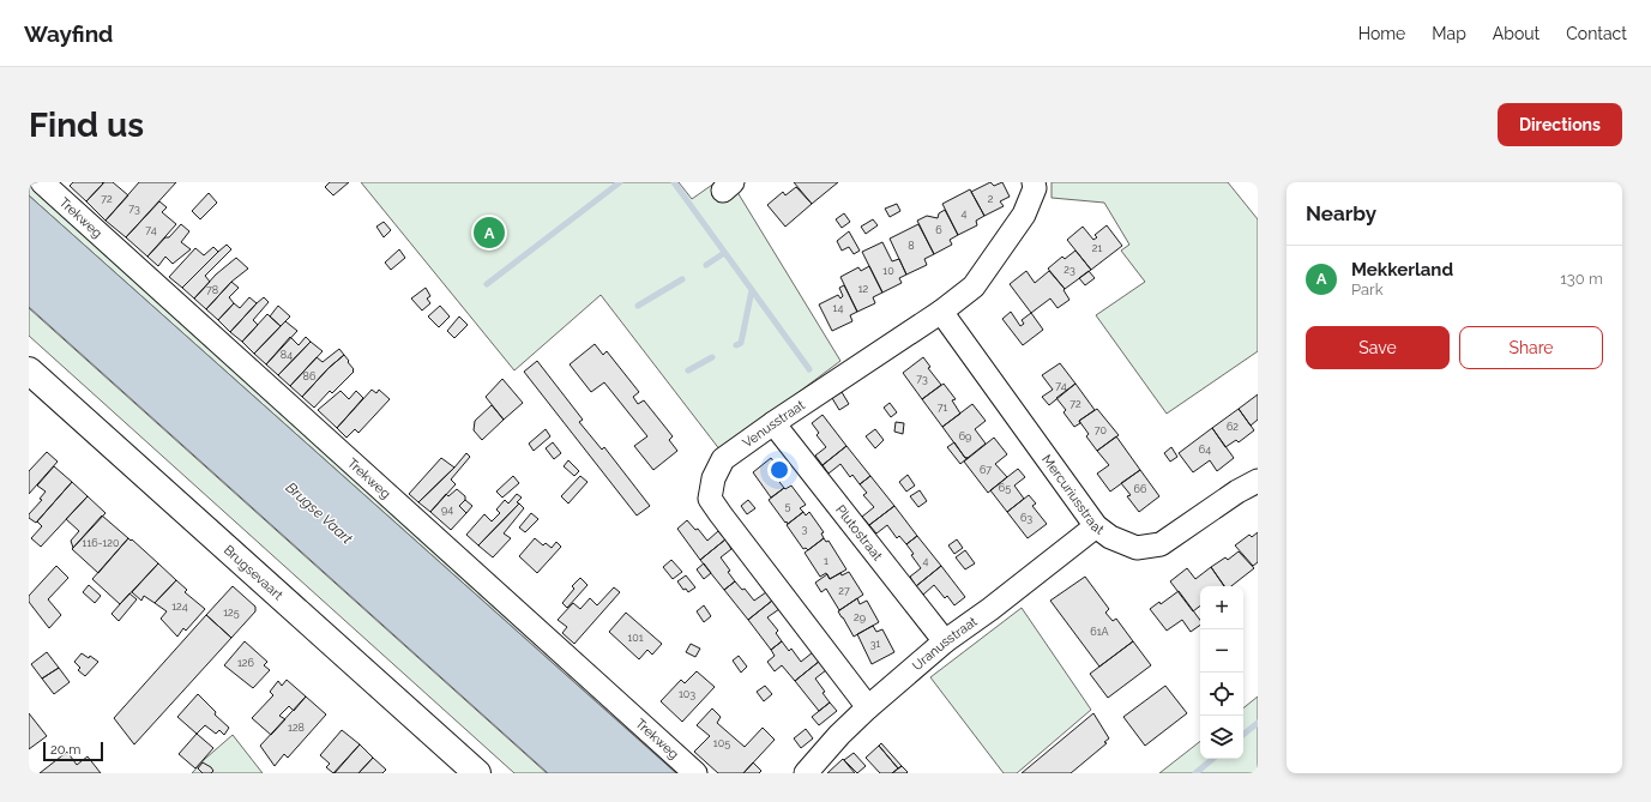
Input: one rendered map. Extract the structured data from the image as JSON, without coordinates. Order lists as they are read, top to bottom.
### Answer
{
  "streets": {
    "main road": ["Brugsevaart"],
    "street": [
      "Trekweg",
      "Venusstraat",
      "Mercuriusstraat",
      "Plutostraat",
      "Uranusstraat"
    ]
  },
  "crossings": [
    ["Venusstraat", "Mercuriusstraat"],
    ["Venusstraat", "Plutostraat"],
    ["Venusstraat", "Uranusstraat"],
    ["Mercuriusstraat", "Uranusstraat"],
    ["Plutostraat", "Uranusstraat"]
  ],
  "water": ["Brugse Vaart"],
  "house_numbers": [
    "72",
    "2",
    "73",
    "4",
    "74",
    "6",
    "8",
    "21",
    "23",
    "10",
    "12",
    "78",
    "14",
    "84",
    "86",
    "73",
    "74",
    "72",
    "71",
    "62",
    "70",
    "69",
    "64",
    "67",
    "65",
    "66",
    "5",
    "94",
    "63",
    "3",
    "116-120",
    "1",
    "4",
    "27",
    "124",
    "125",
    "29",
    "61A",
    "101",
    "31",
    "126",
    "103",
    "128",
    "105"
  ],
  "scale_bar": "20 m",
  "page": {
    "header": "Wayfind",
    "nav": [
      "Home",
      "Map",
      "About",
      "Contact"
    ],
    "buttons": [
      "Directions",
      ["Save", "Share"]
    ],
    "title": "Find us",
    "heading": "Nearby",
    "pins": "A",
    "list": [
      {
        "mark": "A",
        "name": "Mekkerland",
        "note": "Park",
        "value": "130 m"
      }
    ],
    "map_buttons": ["+", "−"],
    "scale": "20 m"
  }
}
